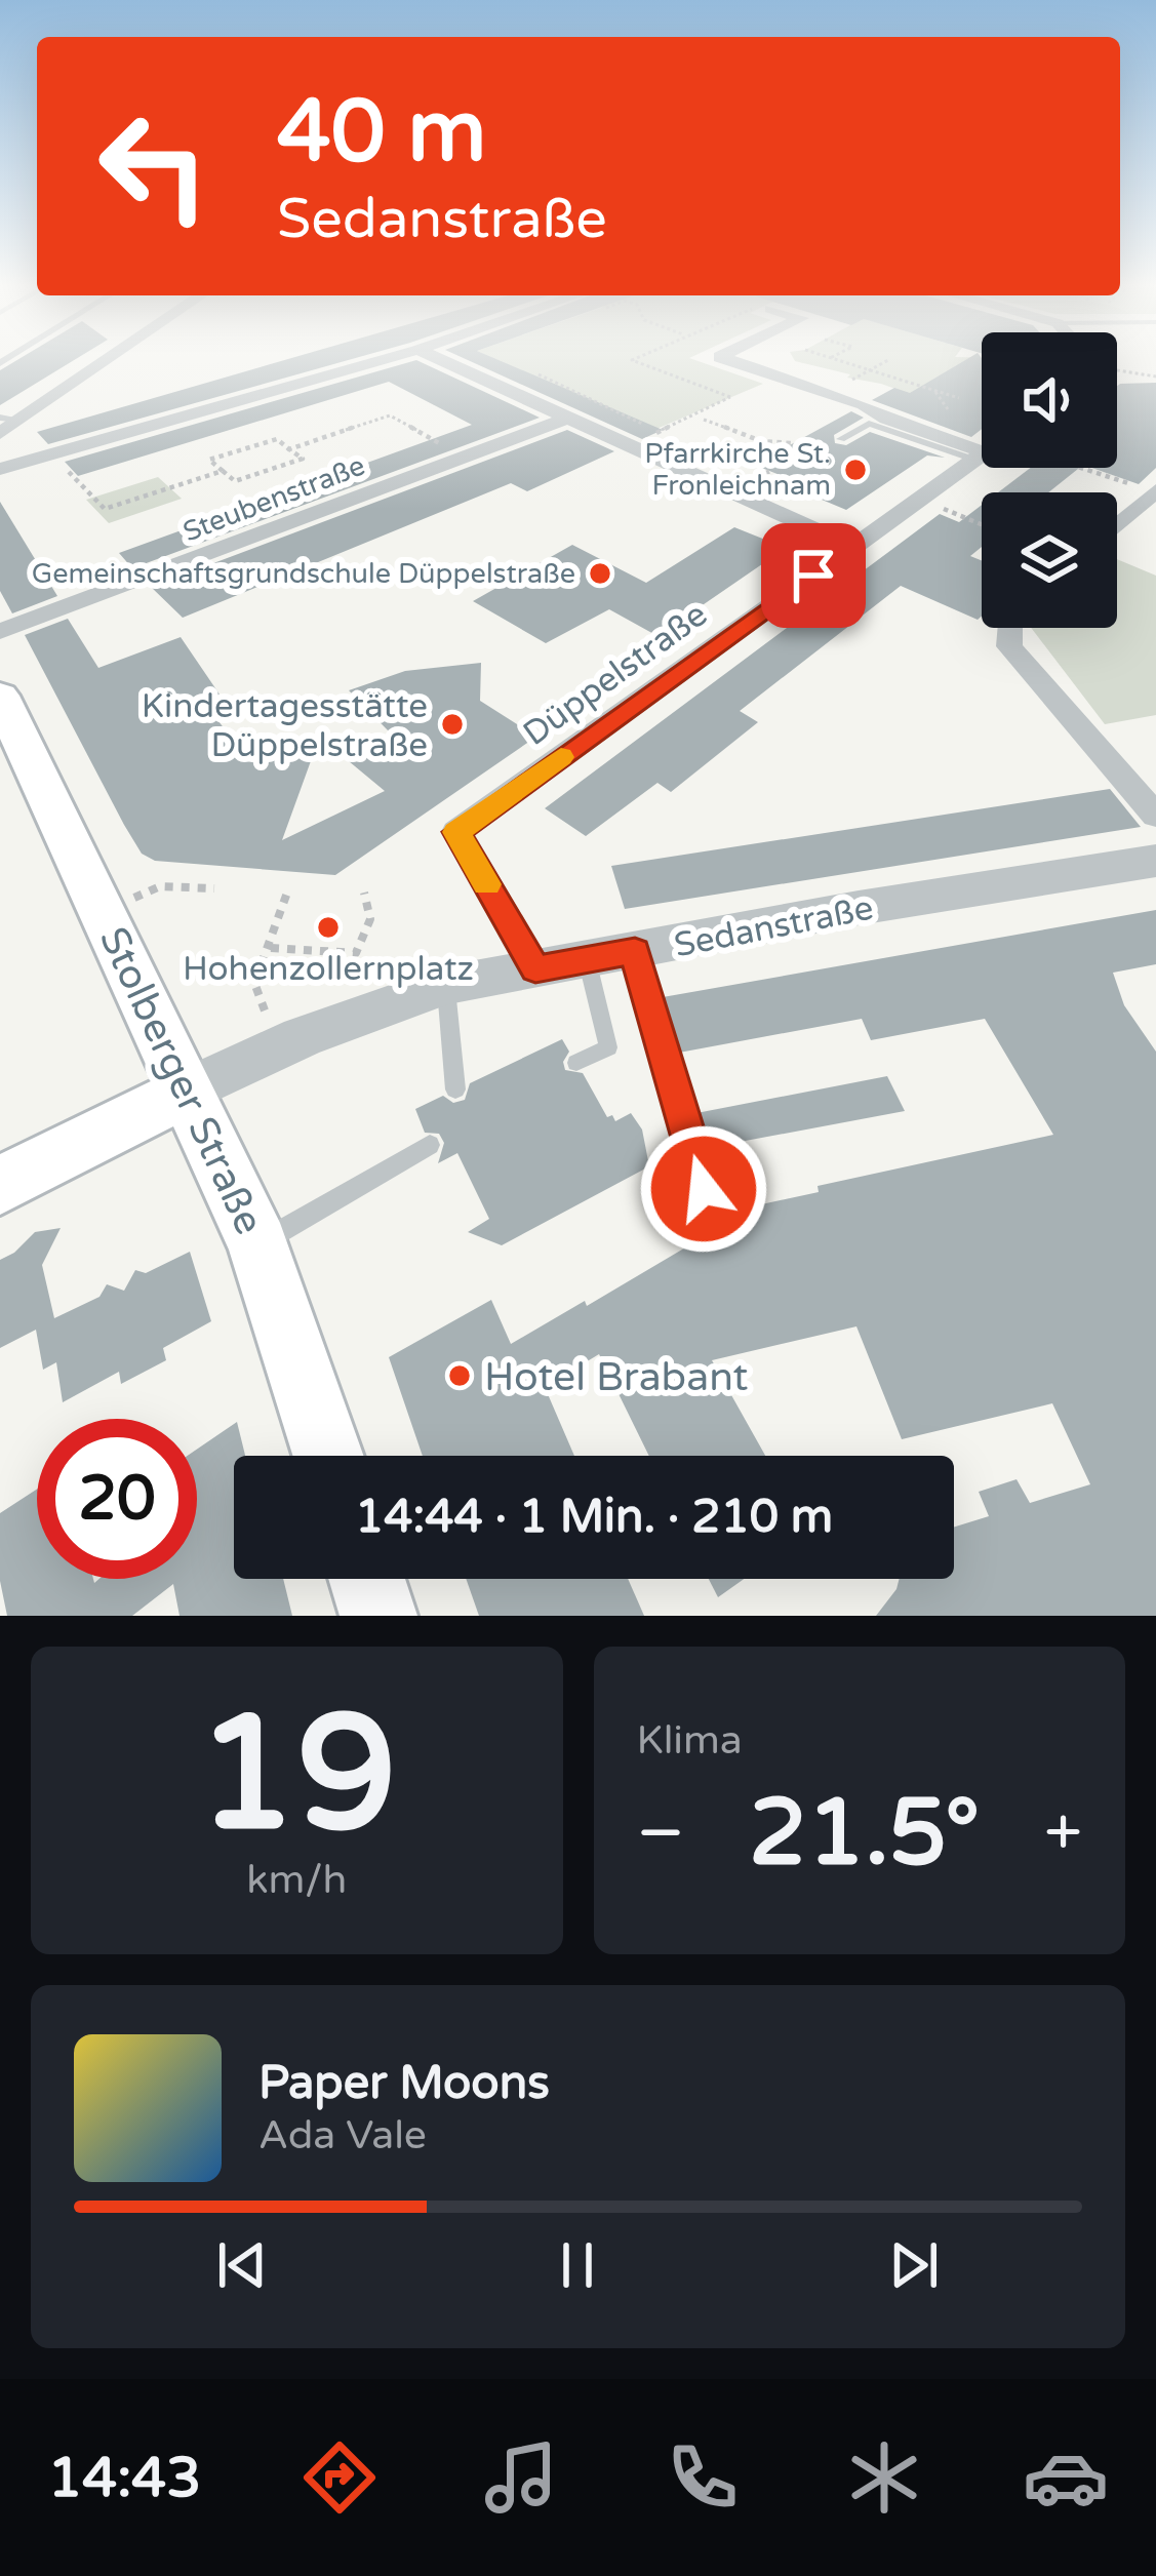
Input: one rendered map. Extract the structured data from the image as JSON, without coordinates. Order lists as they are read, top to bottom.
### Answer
{
  "streets": {
    "main road": ["Stolberger Straße"],
    "street": ["Steubenstraße", "Düppelstraße", "Sedanstraße"]
  },
  "crossings": [
    ["Düppelstraße", "Sedanstraße"],
    ["Sedanstraße", "Stolberger Straße"]
  ],
  "places": [
    "Pfarrkirche St. Fronleichnam",
    "Gemeinschaftsgrundschule Düppelstraße",
    "Kindertagesstätte Düppelstraße",
    "Hohenzollernplatz",
    "Hotel Brabant"
  ],
  "page": {
    "turn": ["40 m", "Sedanstraße"],
    "limit": "20",
    "trip": "14:44 · 1 Min. · 210 m",
    "tile": [
      ["19", "km/h"],
      "Klima"
    ],
    "heat": ["−", "21.5°", "+"],
    "song": ["Paper Moons", "Ada Vale"],
    "tabs": "14:43"
  }
}
